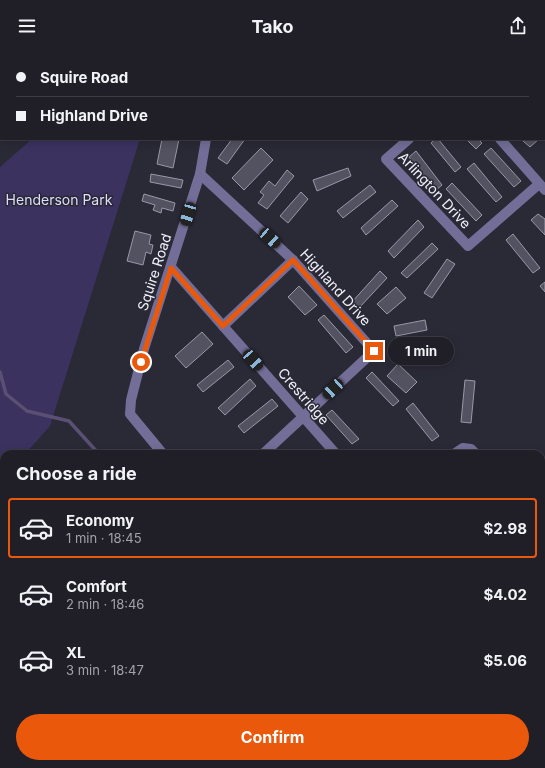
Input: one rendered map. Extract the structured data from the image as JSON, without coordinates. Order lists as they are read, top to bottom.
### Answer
{
  "streets": {
    "street": [
      "Arlington Drive",
      "Squire Road",
      "Highland Drive",
      "Crestridge"
    ]
  },
  "crossings": [
    ["Squire Road", "Highland Drive"],
    ["Squire Road", "Crestridge"],
    ["Highland Drive", "Crestridge"]
  ],
  "parks": ["Henderson Park"],
  "page": {
    "header": "Tako",
    "banner": ["Squire Road", "Highland Drive"],
    "bubble": "1 min",
    "heading": "Choose a ride",
    "list": [
      {
        "name": "Economy",
        "note": "1 min · 18:45",
        "value": "$2.98"
      },
      {
        "name": "Comfort",
        "note": "2 min · 18:46",
        "value": "$4.02"
      },
      {
        "name": "XL",
        "note": "3 min · 18:47",
        "value": "$5.06"
      }
    ],
    "buttons": "Confirm"
  }
}
